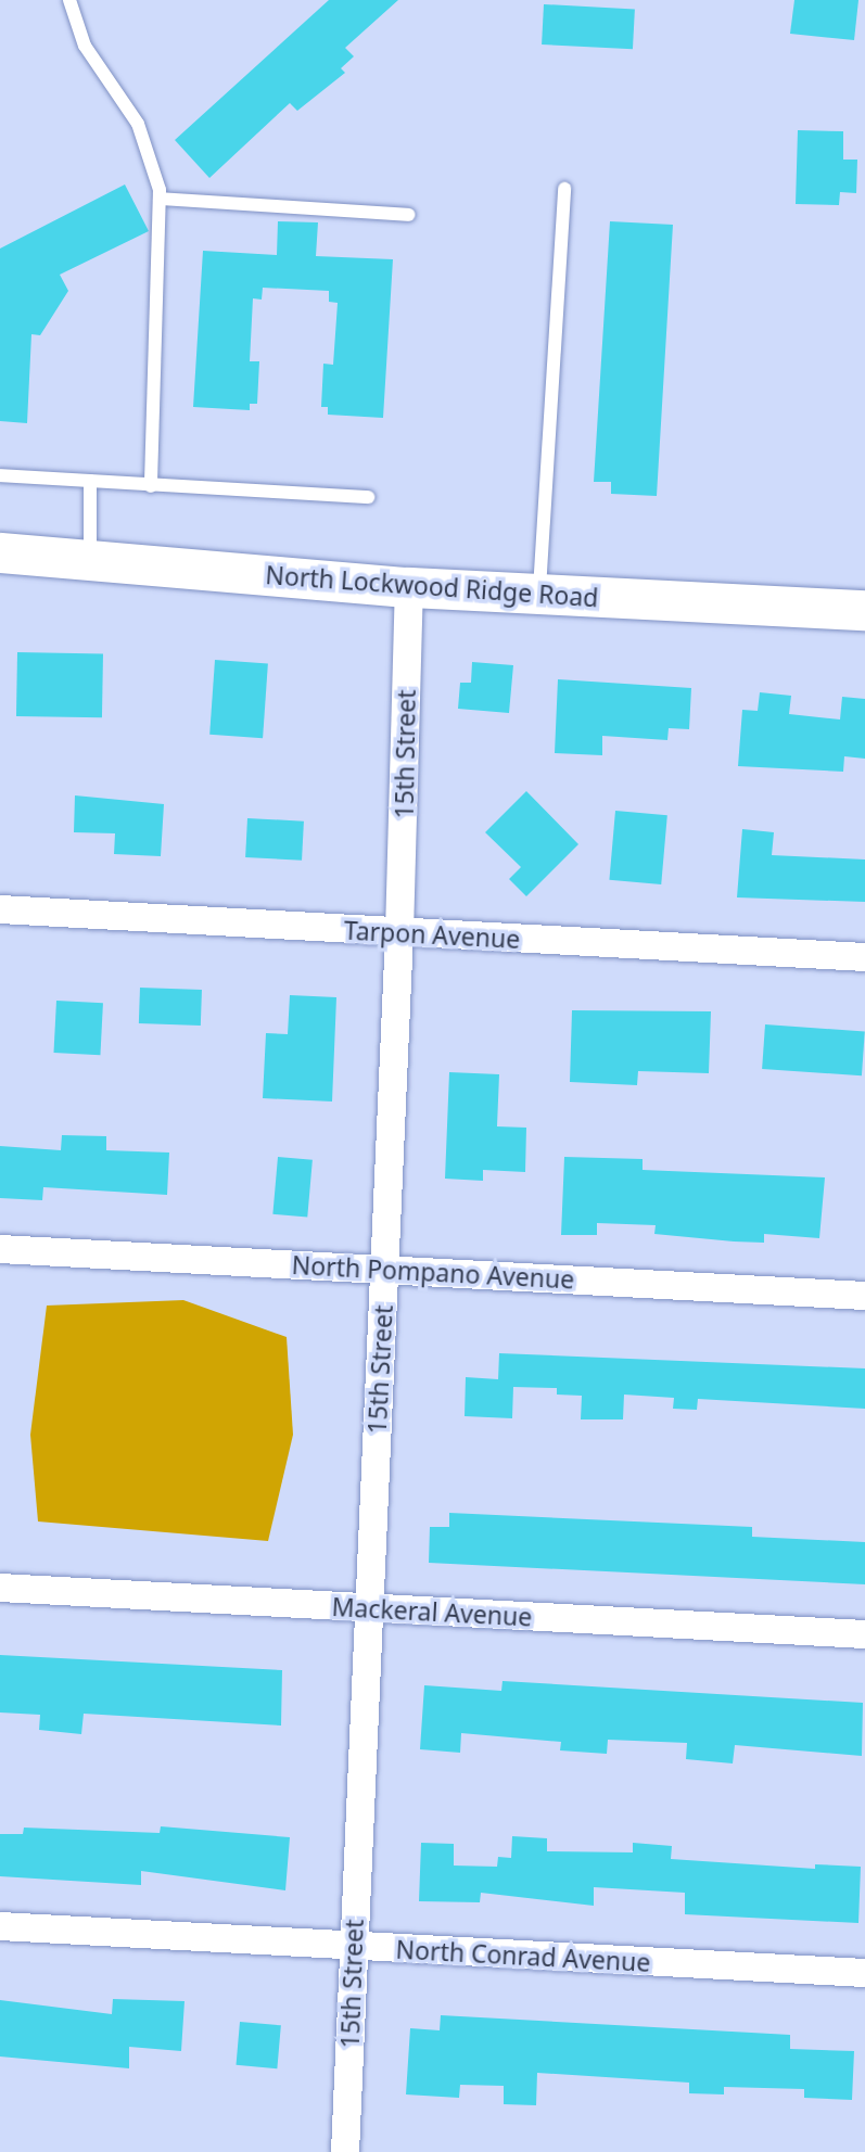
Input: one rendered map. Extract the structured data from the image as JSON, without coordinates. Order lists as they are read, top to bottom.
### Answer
{
  "streets": {
    "street": [
      "North Lockwood Ridge Road",
      "15th Street",
      "Tarpon Avenue",
      "North Pompano Avenue",
      "Mackeral Avenue",
      "North Conrad Avenue"
    ]
  },
  "crossings": [
    ["North Lockwood Ridge Road", "15th Street"],
    ["15th Street", "Tarpon Avenue"],
    ["15th Street", "North Pompano Avenue"],
    ["15th Street", "Mackeral Avenue"],
    ["15th Street", "North Conrad Avenue"]
  ]
}
